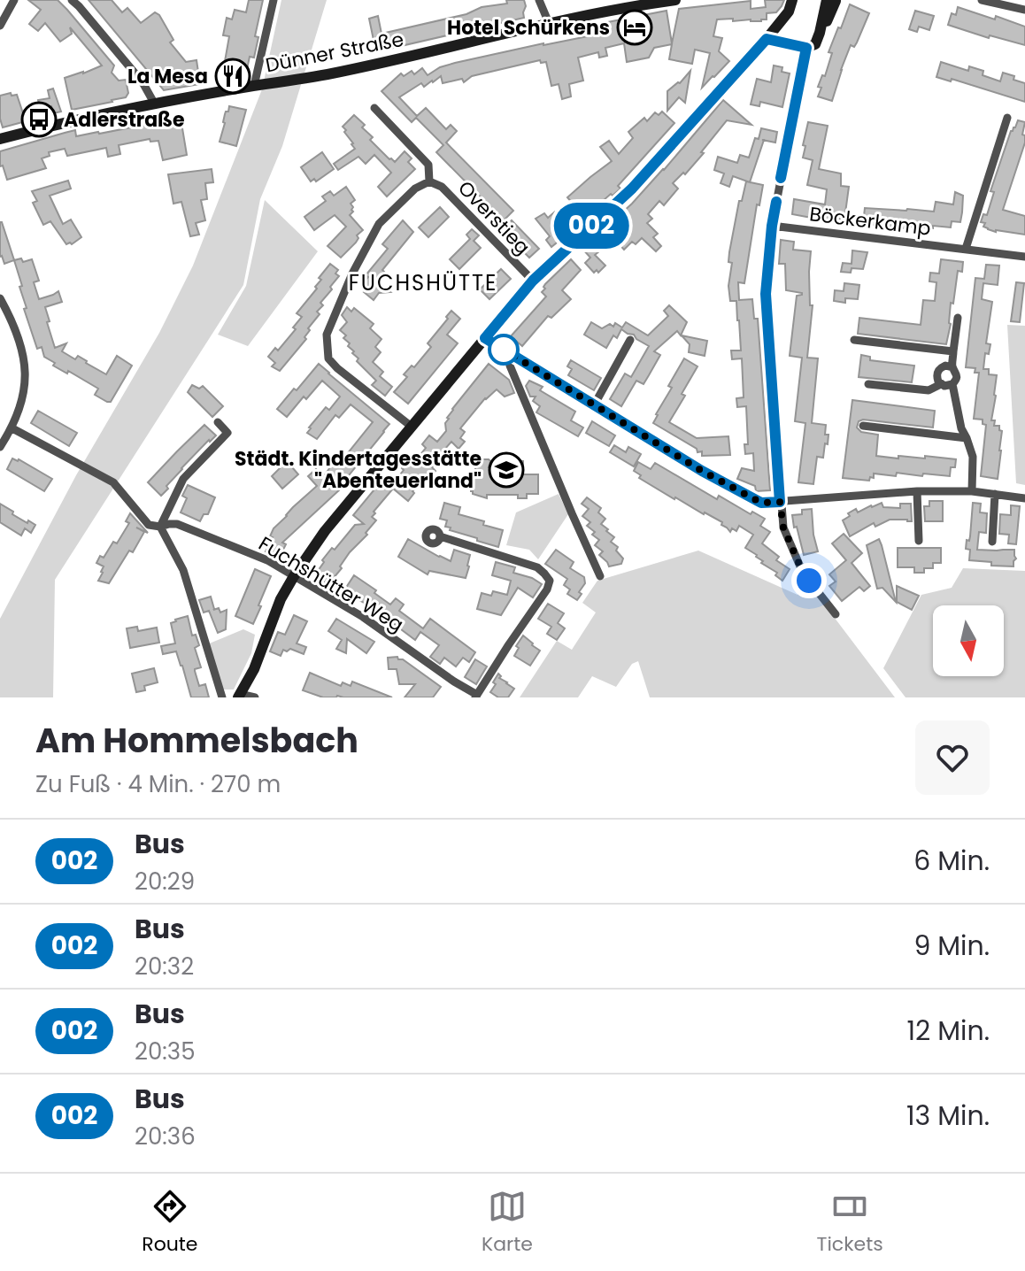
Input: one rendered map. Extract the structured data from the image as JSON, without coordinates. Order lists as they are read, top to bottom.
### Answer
{
  "streets": {
    "street": [
      "Dünner Straße",
      "Overstieg",
      "Böckerkamp",
      "Fuchshütter Weg"
    ]
  },
  "districts": ["FUCHSHÜTTE"],
  "places": {
    "hotel": ["Hotel Schürkens"],
    "restaurant": ["La Mesa"],
    "bus stop": ["Adlerstraße"],
    "school or university": ["Städt. Kindertagesstätte \"Abenteuerland\""]
  },
  "lines": ["bus line 002"],
  "north": "bottom",
  "page": {
    "on_map": "002",
    "heading": ["Am Hommelsbach", "Zu Fuß · 4 Min. · 270 m"],
    "list": [
      {
        "mark": "002",
        "name": "Bus",
        "note": "20:29",
        "value": "6 Min."
      },
      {
        "mark": "002",
        "name": "Bus",
        "note": "20:32",
        "value": "9 Min."
      },
      {
        "mark": "002",
        "name": "Bus",
        "note": "20:35",
        "value": "12 Min."
      },
      {
        "mark": "002",
        "name": "Bus",
        "note": "20:36",
        "value": "13 Min."
      }
    ],
    "tabs": ["Route", "Karte", "Tickets"]
  }
}
